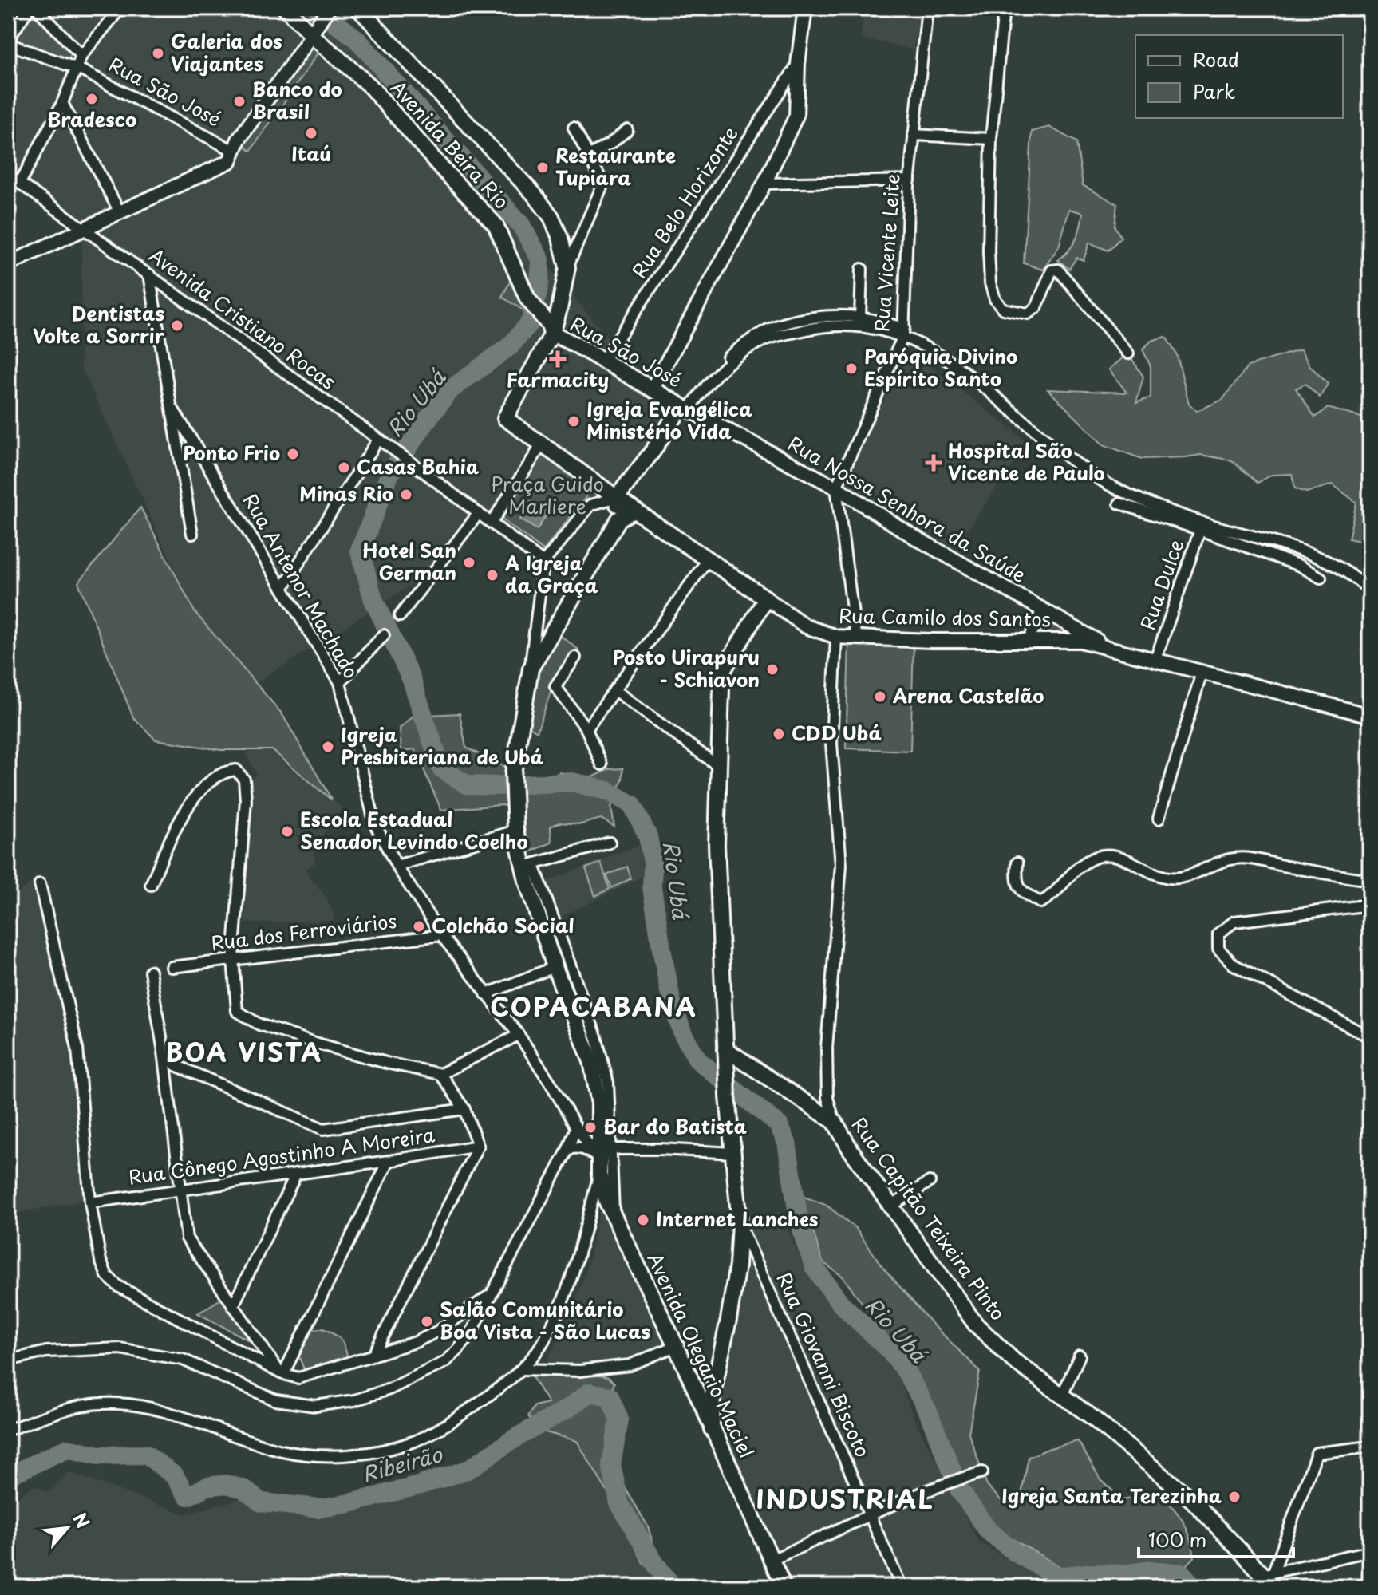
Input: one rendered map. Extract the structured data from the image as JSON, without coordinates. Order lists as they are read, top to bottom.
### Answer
{
  "streets": {
    "main road": [
      "Rua São José",
      "Avenida Beira Rio",
      "Rua Camilo dos Santos",
      "Rua Capitão Teixeira Pinto",
      "Avenida Olegario Maciel"
    ],
    "street": [
      "Rua Belo Horizonte",
      "Rua Vicente Leite",
      "Avenida Cristiano Rocas",
      "Rua Nossa Senhora da Saúde",
      "Rua Dulce",
      "Rua Antenor Machado",
      "Rua dos Ferroviários",
      "Rua Cônego Agostinho A Moreira",
      "Rua Giovanni Biscoto"
    ]
  },
  "crossings": [
    ["Rua São José", "Avenida Beira Rio"],
    ["Rua São José", "Rua Belo Horizonte"],
    ["Rua São José", "Rua Nossa Senhora da Saúde"],
    ["Rua São José", "Rua Camilo dos Santos"],
    ["Avenida Beira Rio", "Rua Camilo dos Santos"],
    ["Rua Vicente Leite", "Rua Nossa Senhora da Saúde"],
    ["Rua Nossa Senhora da Saúde", "Rua Camilo dos Santos"],
    ["Rua Dulce", "Rua Camilo dos Santos"],
    ["Rua Antenor Machado", "Rua dos Ferroviários"],
    ["Rua Antenor Machado", "Avenida Olegario Maciel"]
  ],
  "districts": ["COPACABANA", "BOA VISTA", "INDUSTRIAL"],
  "water": ["Rio Ubá", "Ribeirão"],
  "parks": ["Praça Guido Marliere"],
  "places": {
    "other": [
      "Galeria dos Viajantes",
      "Bradesco",
      "Banco do Brasil",
      "Itaú",
      "Restaurante Tupiara",
      "Dentistas Volte a Sorrir",
      "Paróquia Divino Espírito Santo",
      "Igreja Evangélica Ministério Vida",
      "Ponto Frio",
      "Casas Bahia",
      "Minas Rio",
      "Hotel San German",
      "A Igreja da Graça",
      "Posto Uirapuru - Schiavon",
      "Arena Castelão",
      "CDD Ubá",
      "Igreja Presbiteriana de Ubá",
      "Escola Estadual Senador Levindo Coelho",
      "Colchão Social",
      "Bar do Batista",
      "Internet Lanches",
      "Salão Comunitário Boa Vista - São Lucas",
      "Igreja Santa Terezinha"
    ],
    "health": ["Farmacity", "Hospital São Vicente de Paulo"]
  },
  "legend": ["Road", "Park"],
  "scale_bar": "100 m",
  "north": "top right"
}
